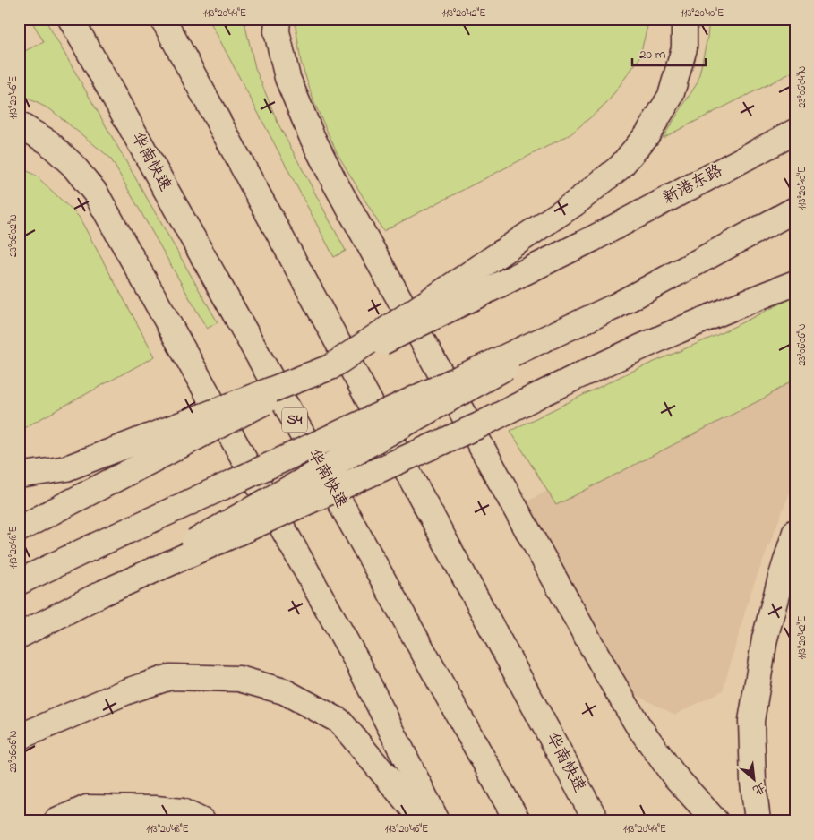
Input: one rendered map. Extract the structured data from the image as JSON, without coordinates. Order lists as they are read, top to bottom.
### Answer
{
  "streets": {
    "main road": ["华南快速", "新港东路", "S4"]
  },
  "scale_bar": "20 m",
  "north": "bottom right",
  "coordinates": [
    "113°20'44\"E",
    "113°20'42\"E",
    "113°20'40\"E",
    "23°06'04\"N",
    "113°20'46\"E",
    "23°06'02\"N",
    "23°06'06\"N",
    "113°20'48\"E"
  ]
}
